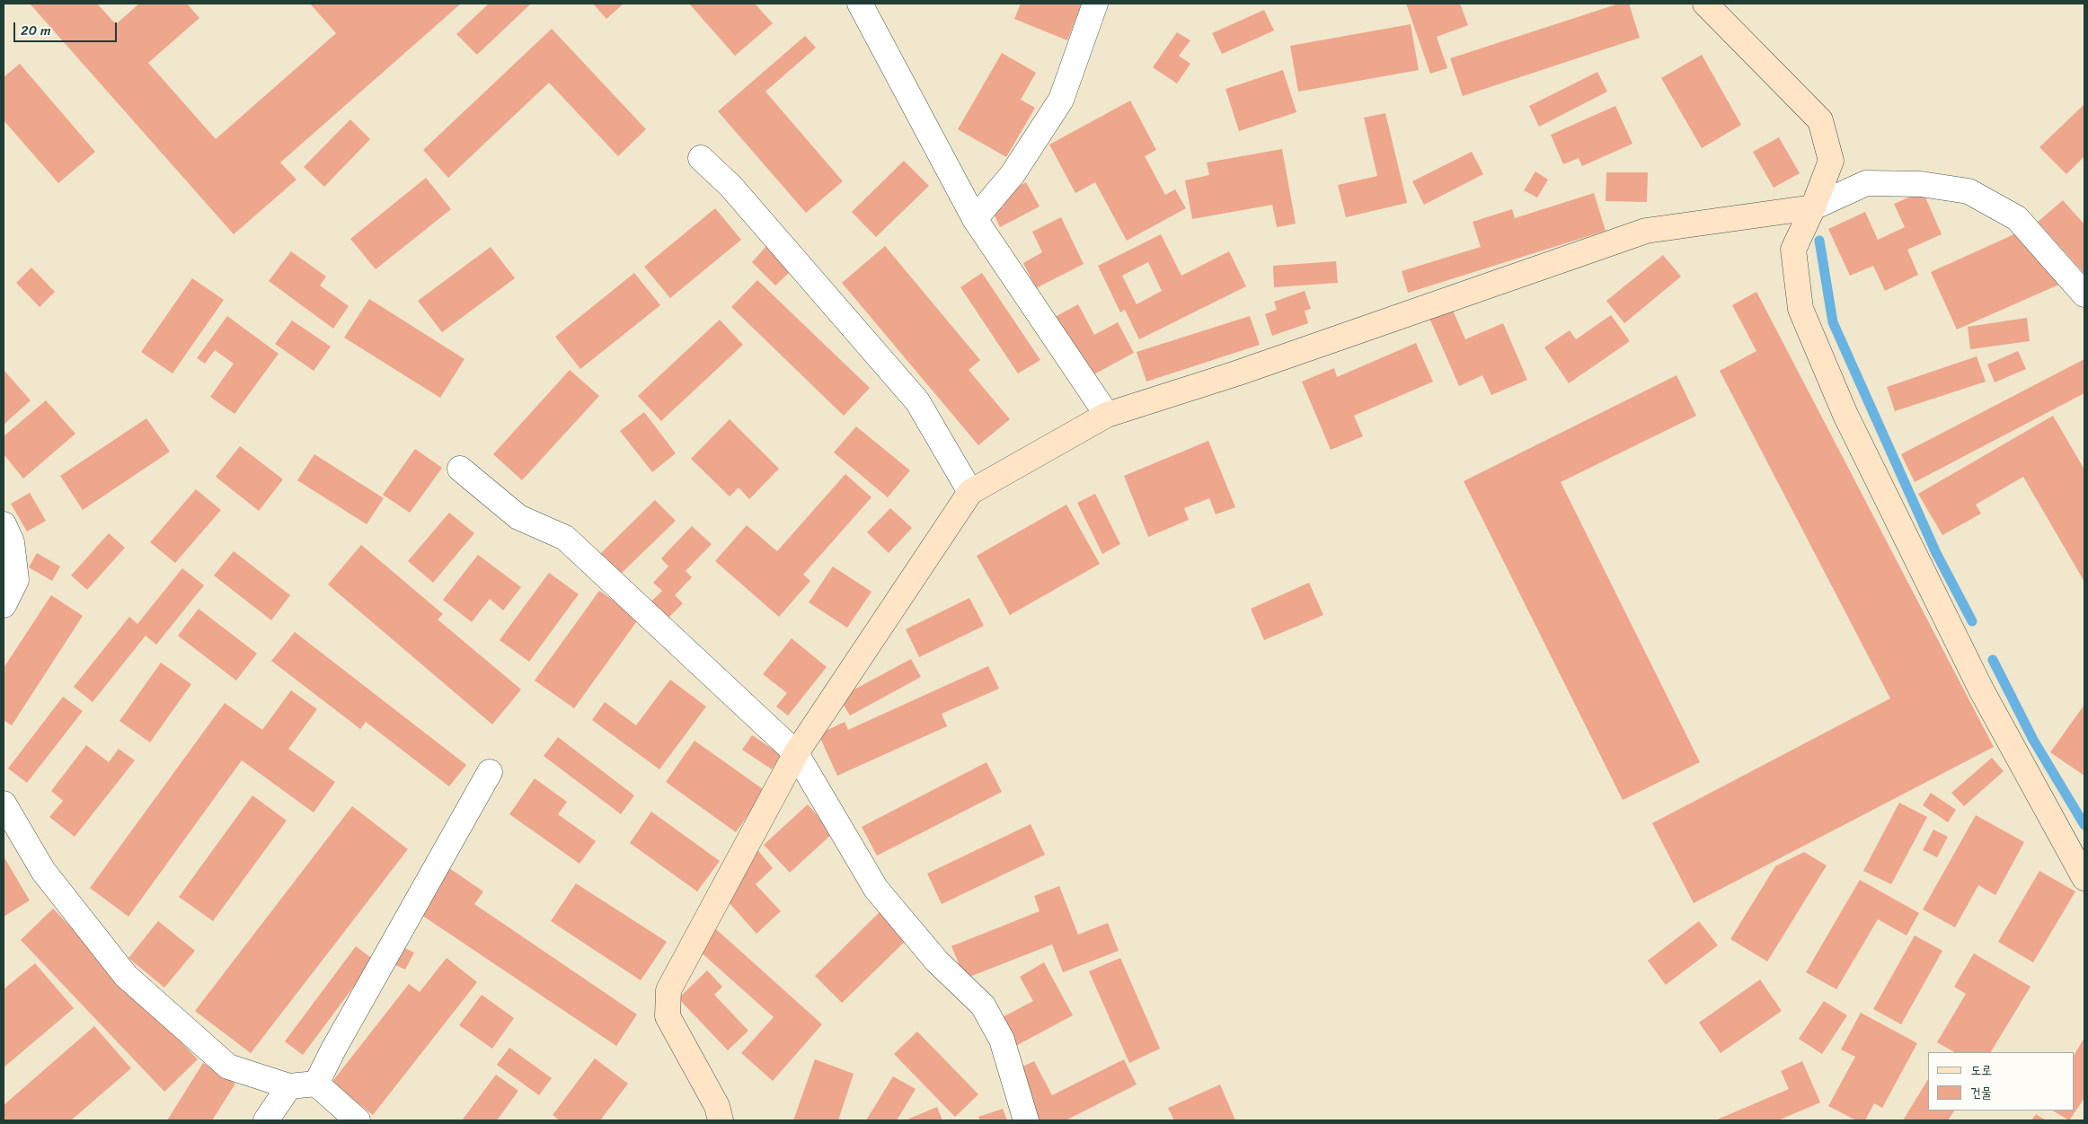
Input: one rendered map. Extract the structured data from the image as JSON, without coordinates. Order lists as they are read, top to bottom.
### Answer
{
  "legend": ["도로", "건물"],
  "scale_bar": "20 m"
}
